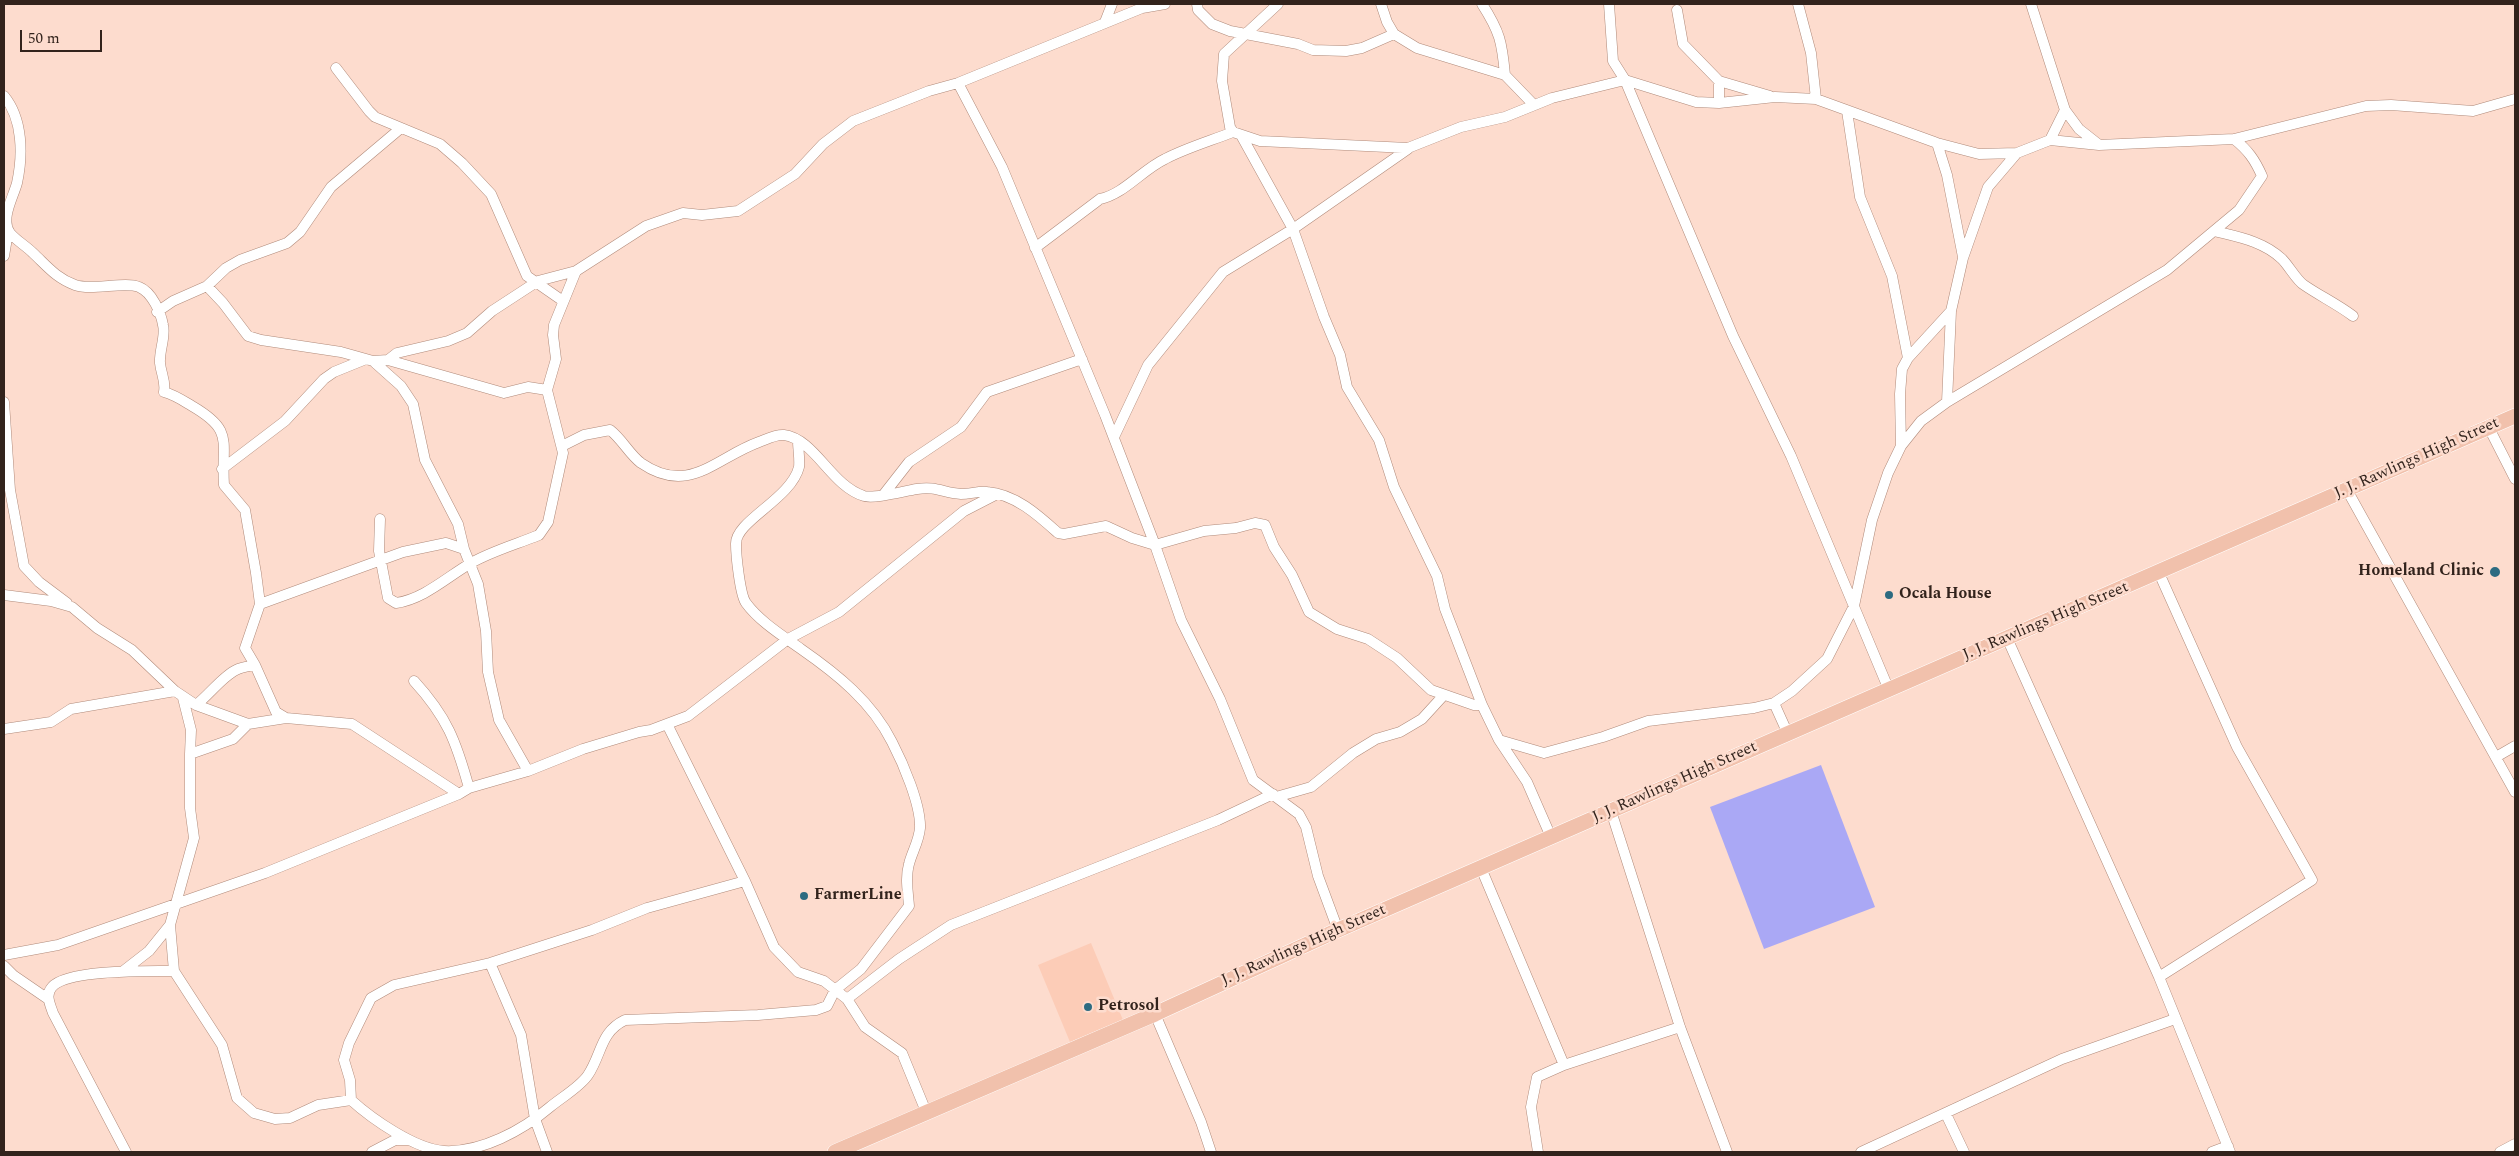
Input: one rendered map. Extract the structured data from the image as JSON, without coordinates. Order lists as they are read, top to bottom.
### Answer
{
  "streets": {
    "main road": ["J. J. Rawlings High Street"]
  },
  "places": [
    "Homeland Clinic",
    "Ocala House",
    "FarmerLine",
    "Petrosol"
  ],
  "scale_bar": "50 m"
}
